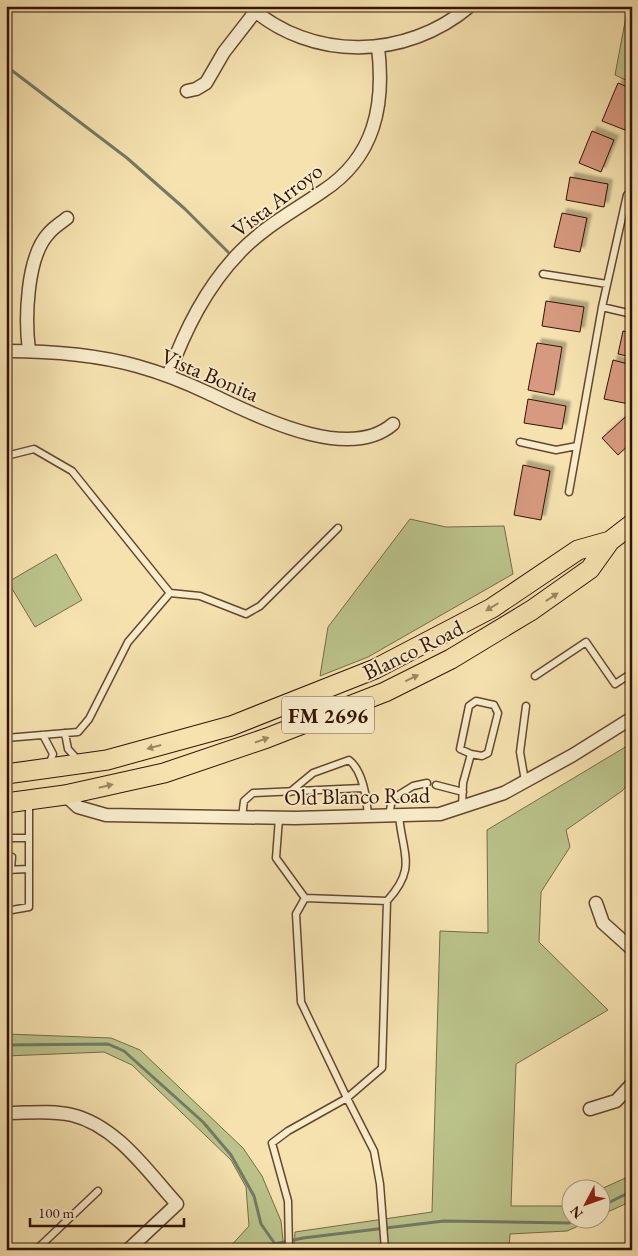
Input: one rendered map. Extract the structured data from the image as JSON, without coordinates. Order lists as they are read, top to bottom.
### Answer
{
  "streets": {
    "main road": ["Blanco Road", "FM 2696"],
    "street": ["Vista Arroyo", "Vista Bonita", "Old Blanco Road"]
  },
  "crossings": [
    ["Vista Arroyo", "Vista Bonita"],
    ["Blanco Road", "Old Blanco Road"]
  ],
  "scale_bar": "100 m",
  "north": "bottom left"
}
